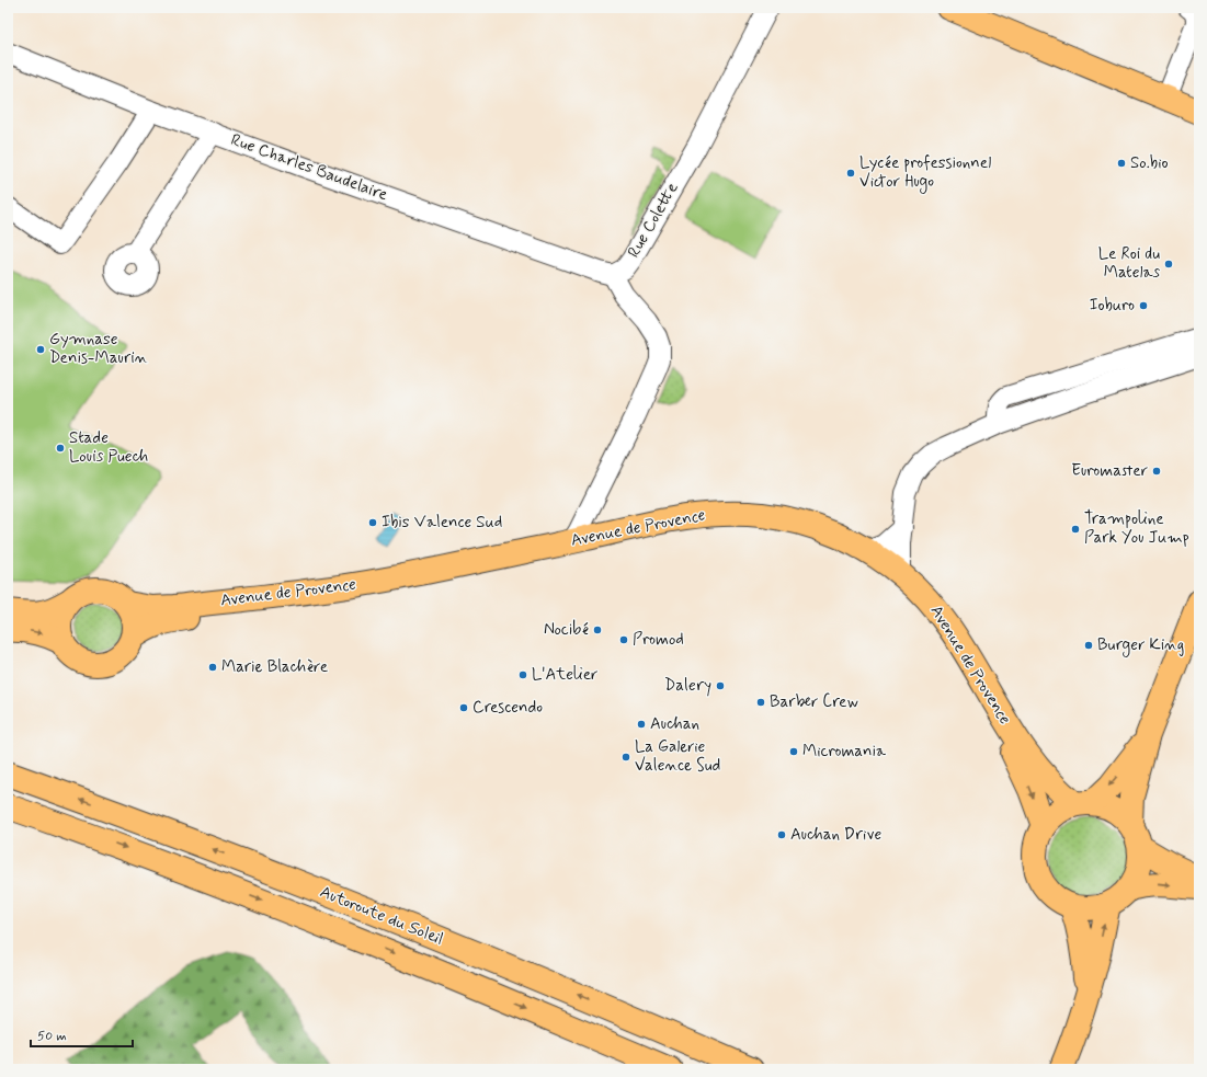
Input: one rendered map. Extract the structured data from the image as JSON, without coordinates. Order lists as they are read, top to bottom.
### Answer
{
  "streets": {
    "main road": ["Avenue de Provence", "Autoroute du Soleil"],
    "street": ["Rue Charles Baudelaire", "Rue Colette"]
  },
  "crossings": [
    ["Rue Charles Baudelaire", "Rue Colette"]
  ],
  "places": [
    "So.bio",
    "Lycée professionnel Victor Hugo",
    "Le Roi du Matelas",
    "Ioburo",
    "Gymnase Denis-Maurin",
    "Stade Louis Puech",
    "Euromaster",
    "Ibis Valence Sud",
    "Trampoline Park You Jump",
    "Nocibé",
    "Promod",
    "Burger King",
    "Marie Blachère",
    "L'Atelier",
    "Dalery",
    "Barber Crew",
    "Crescendo",
    "Auchan",
    "Micromania",
    "La Galerie Valence Sud",
    "Auchan Drive"
  ],
  "scale_bar": "50 m"
}
